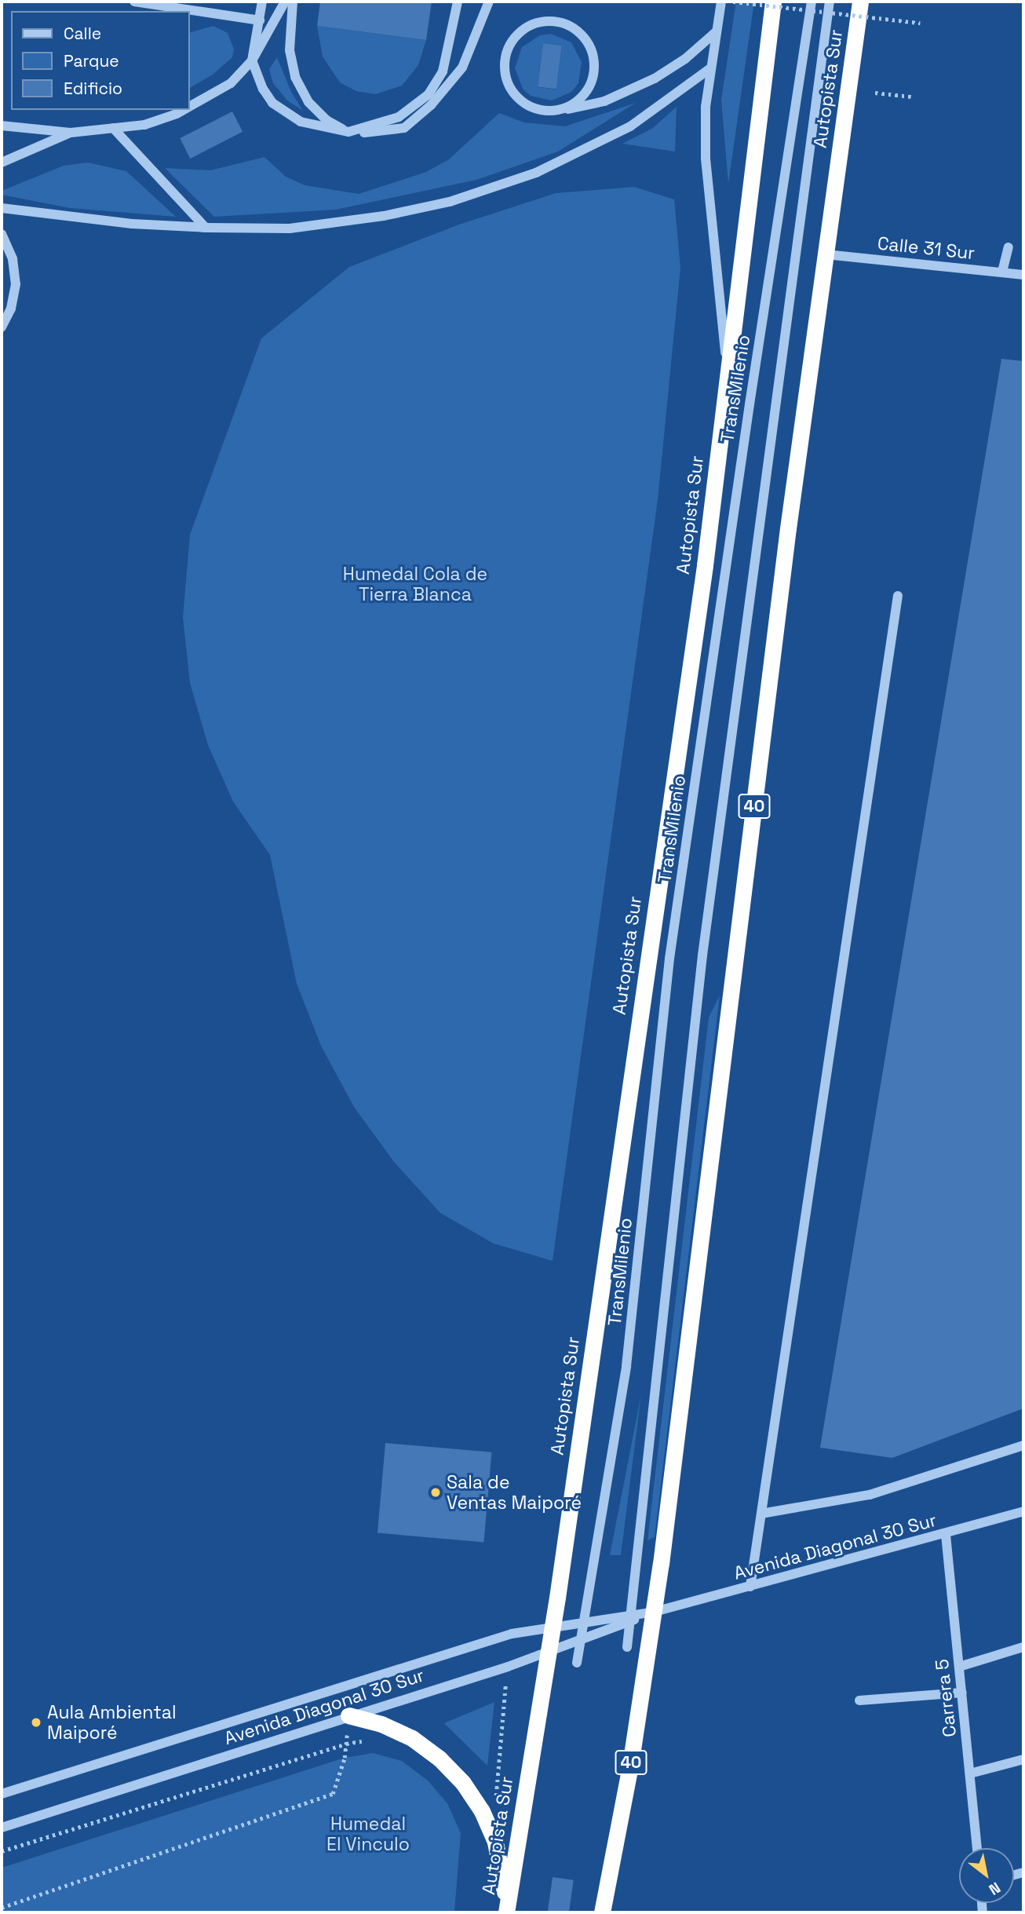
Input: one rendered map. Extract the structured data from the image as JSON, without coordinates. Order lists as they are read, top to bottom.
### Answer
{
  "streets": {
    "highway": ["Autopista Sur", "40"],
    "street": [
      "Calle 31 Sur",
      "TransMilenio",
      "Avenida Diagonal 30 Sur",
      "Carrera 5"
    ]
  },
  "crossings": [
    ["Autopista Sur", "Calle 31 Sur"],
    ["Autopista Sur", "Avenida Diagonal 30 Sur"],
    ["TransMilenio", "Avenida Diagonal 30 Sur"],
    ["Avenida Diagonal 30 Sur", "Carrera 5"]
  ],
  "parks": ["Humedal Cola de Tierra Blanca", "Humedal El Vinculo"],
  "places": ["Sala de Ventas Maiporé", "Aula Ambiental Maiporé"],
  "legend": ["Calle", "Parque", "Edificio"],
  "north": "bottom right"
}
